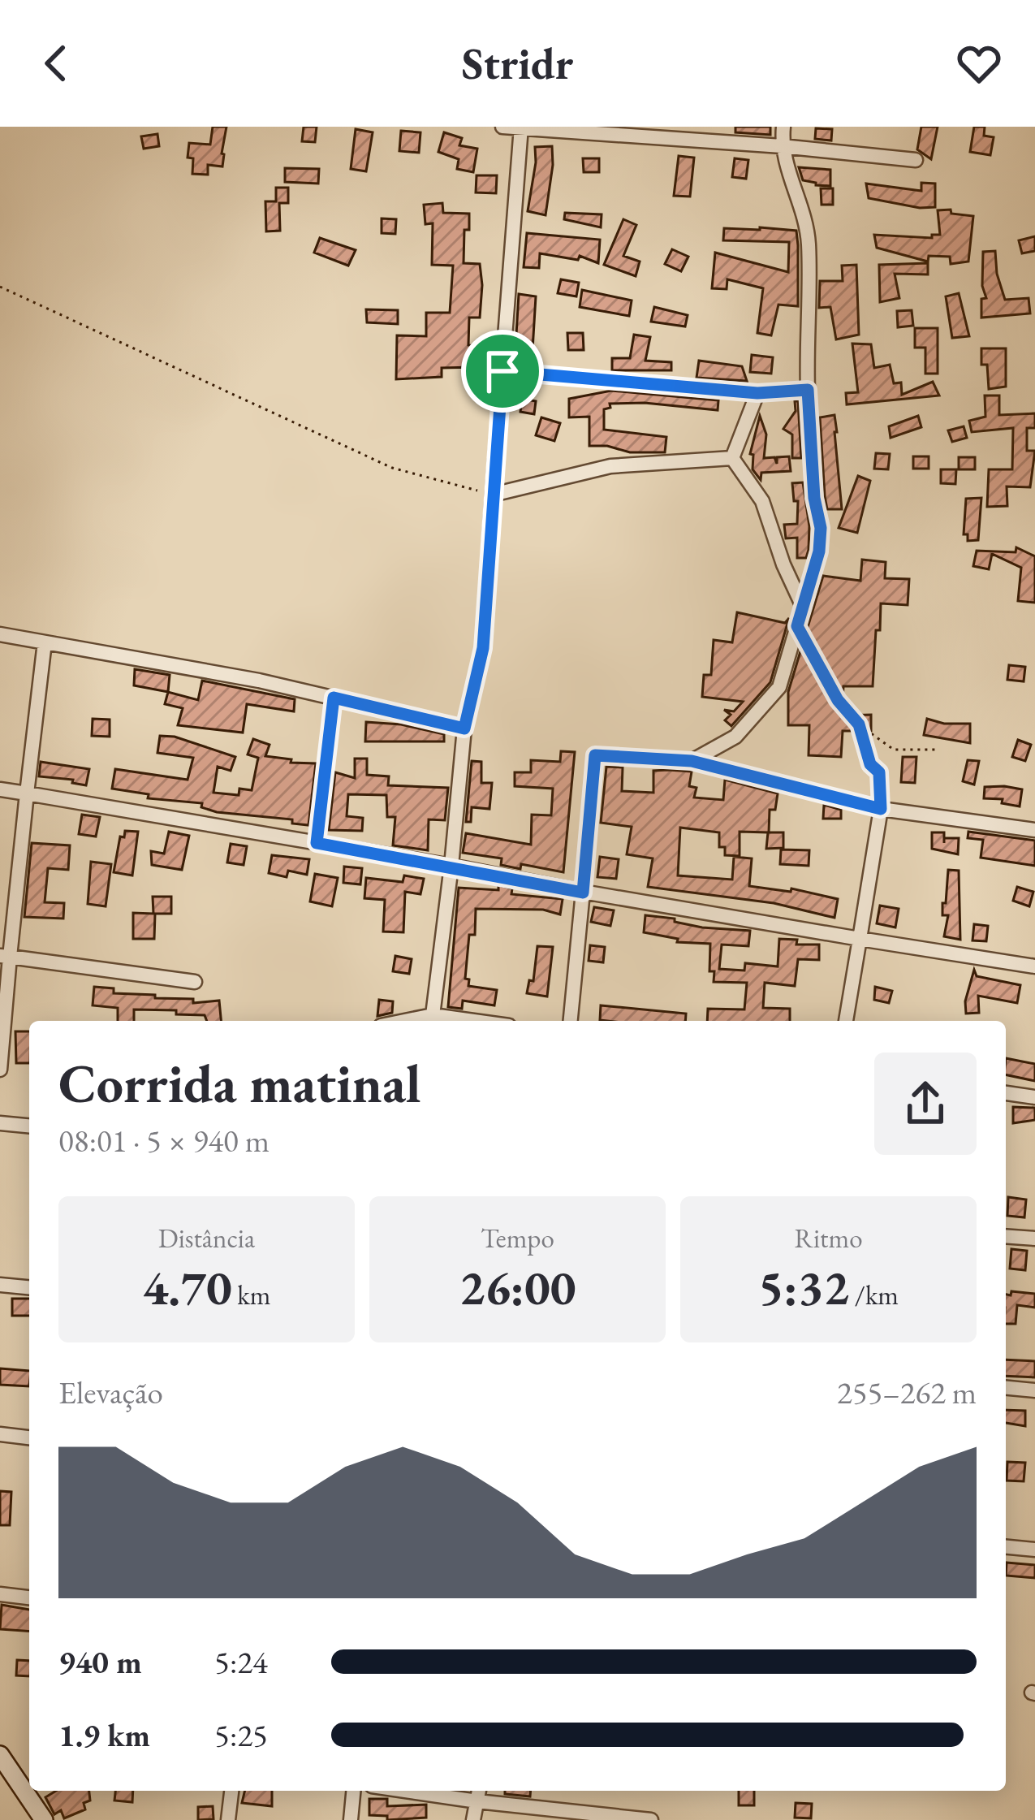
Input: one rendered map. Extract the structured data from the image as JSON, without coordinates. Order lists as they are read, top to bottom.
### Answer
{
  "page": {
    "header": "Stridr",
    "heading": ["Corrida matinal", "08:01 · 5 × 940 m"],
    "stats": [
      ["Distância", "4.70 km"],
      ["Tempo", "26:00"],
      ["Ritmo", "5:32 /km"]
    ],
    "chart": ["Elevação", "255–262 m"],
    "list": [
      {
        "name": "940 m",
        "note": "5:24"
      },
      {
        "name": "1.9 km",
        "note": "5:25"
      }
    ]
  }
}
